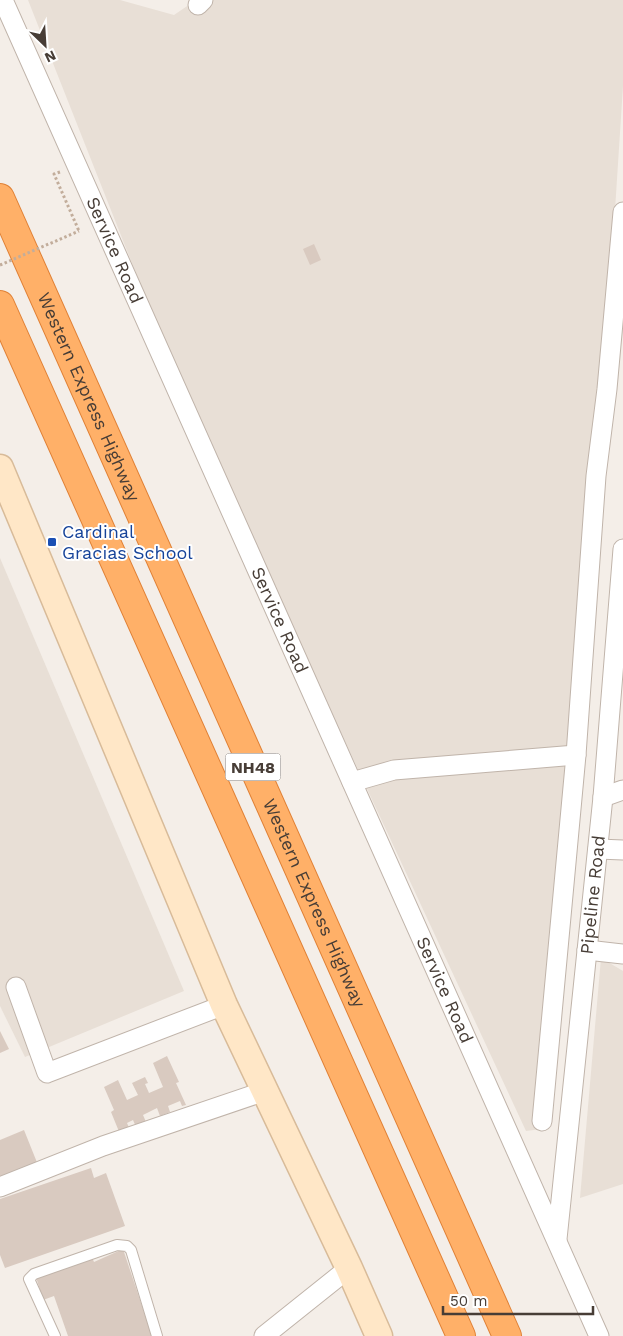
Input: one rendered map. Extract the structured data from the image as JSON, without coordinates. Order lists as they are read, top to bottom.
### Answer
{
  "streets": {
    "highway": ["Western Express Highway", "NH48"],
    "street": ["Service Road", "Pipeline Road"]
  },
  "crossings": [
    ["Service Road", "Pipeline Road"]
  ],
  "places": {
    "transit": ["Cardinal Gracias School"]
  },
  "scale_bar": "50 m",
  "north": "bottom right"
}
